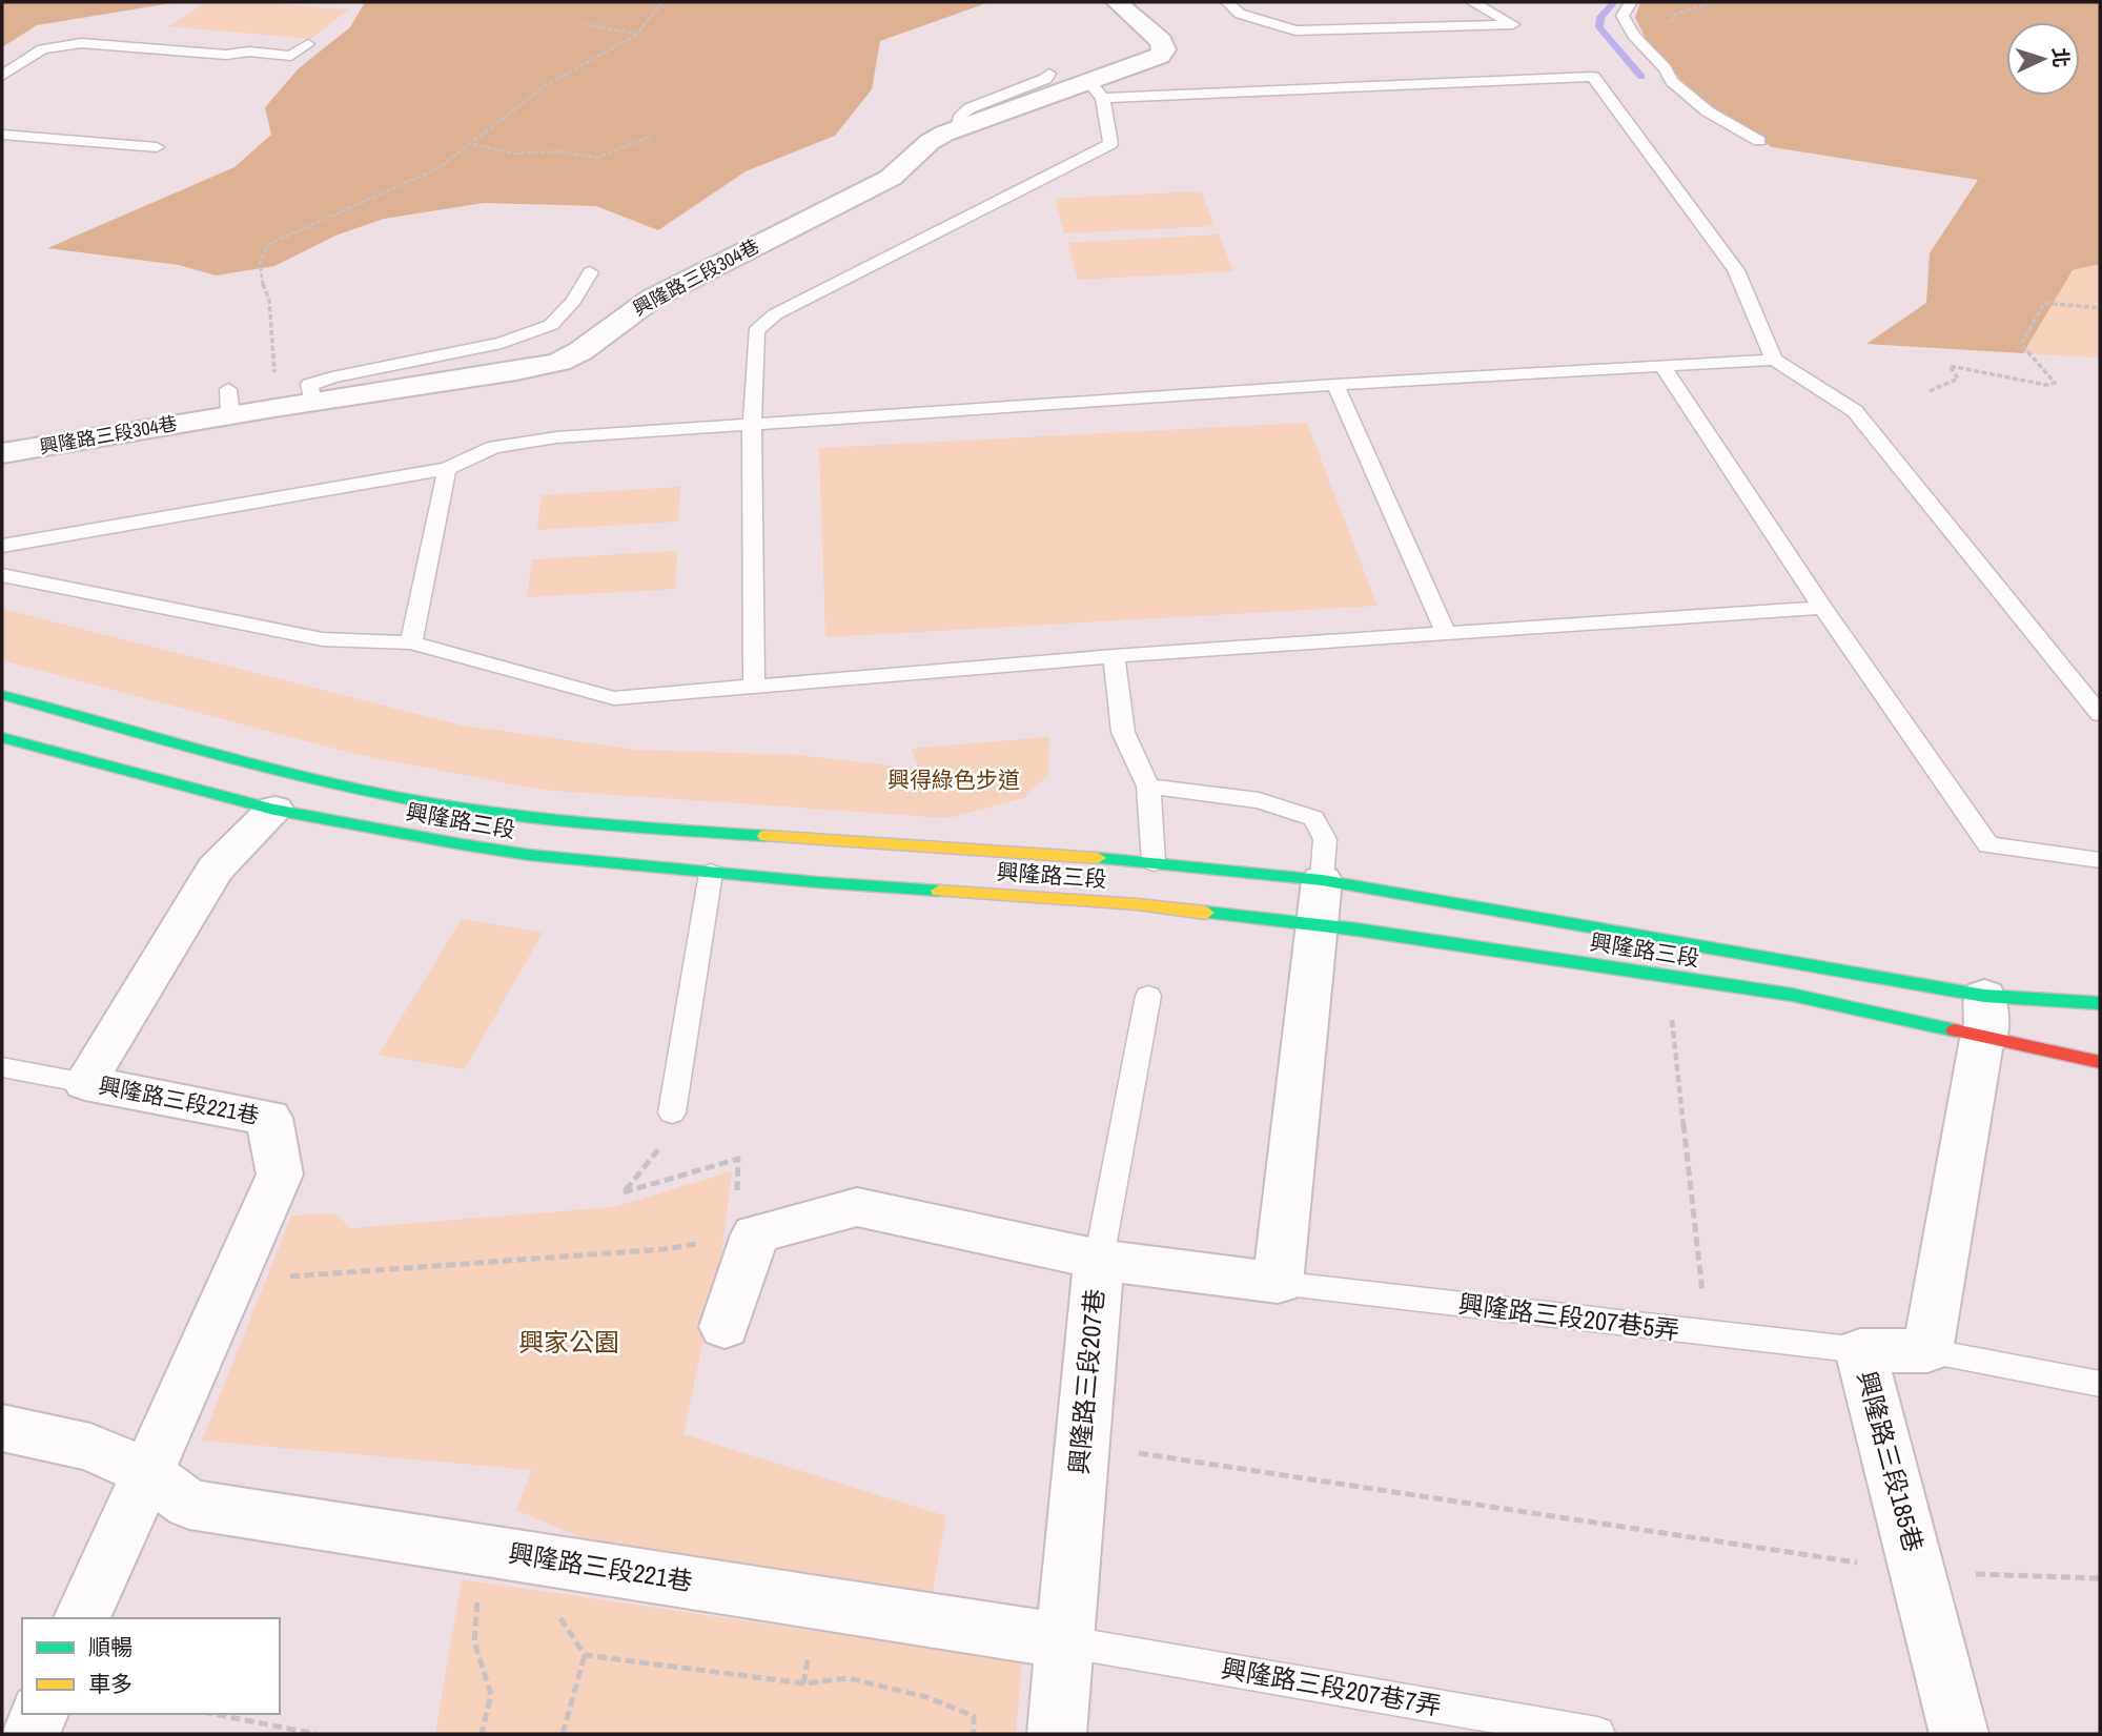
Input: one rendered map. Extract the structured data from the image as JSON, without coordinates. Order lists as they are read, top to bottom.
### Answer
{
  "streets": {
    "main road": ["興隆路三段"],
    "street": [
      "興隆路三段304巷",
      "興隆路三段221巷",
      "興隆路三段207巷",
      "興隆路三段185巷"
    ],
    "lane": ["興隆路三段207巷5弄", "興隆路三段207巷7弄"]
  },
  "crossings": [
    ["興隆路三段", "興隆路三段221巷"],
    ["興隆路三段221巷", "興隆路三段207巷"],
    ["興隆路三段221巷", "興隆路三段207巷7弄"],
    ["興隆路三段207巷5弄", "興隆路三段207巷"],
    ["興隆路三段207巷5弄", "興隆路三段185巷"],
    ["興隆路三段207巷", "興隆路三段207巷7弄"]
  ],
  "parks": ["興得綠色步道", "興家公園"],
  "legend": ["順暢", "車多"],
  "north": "right"
}
